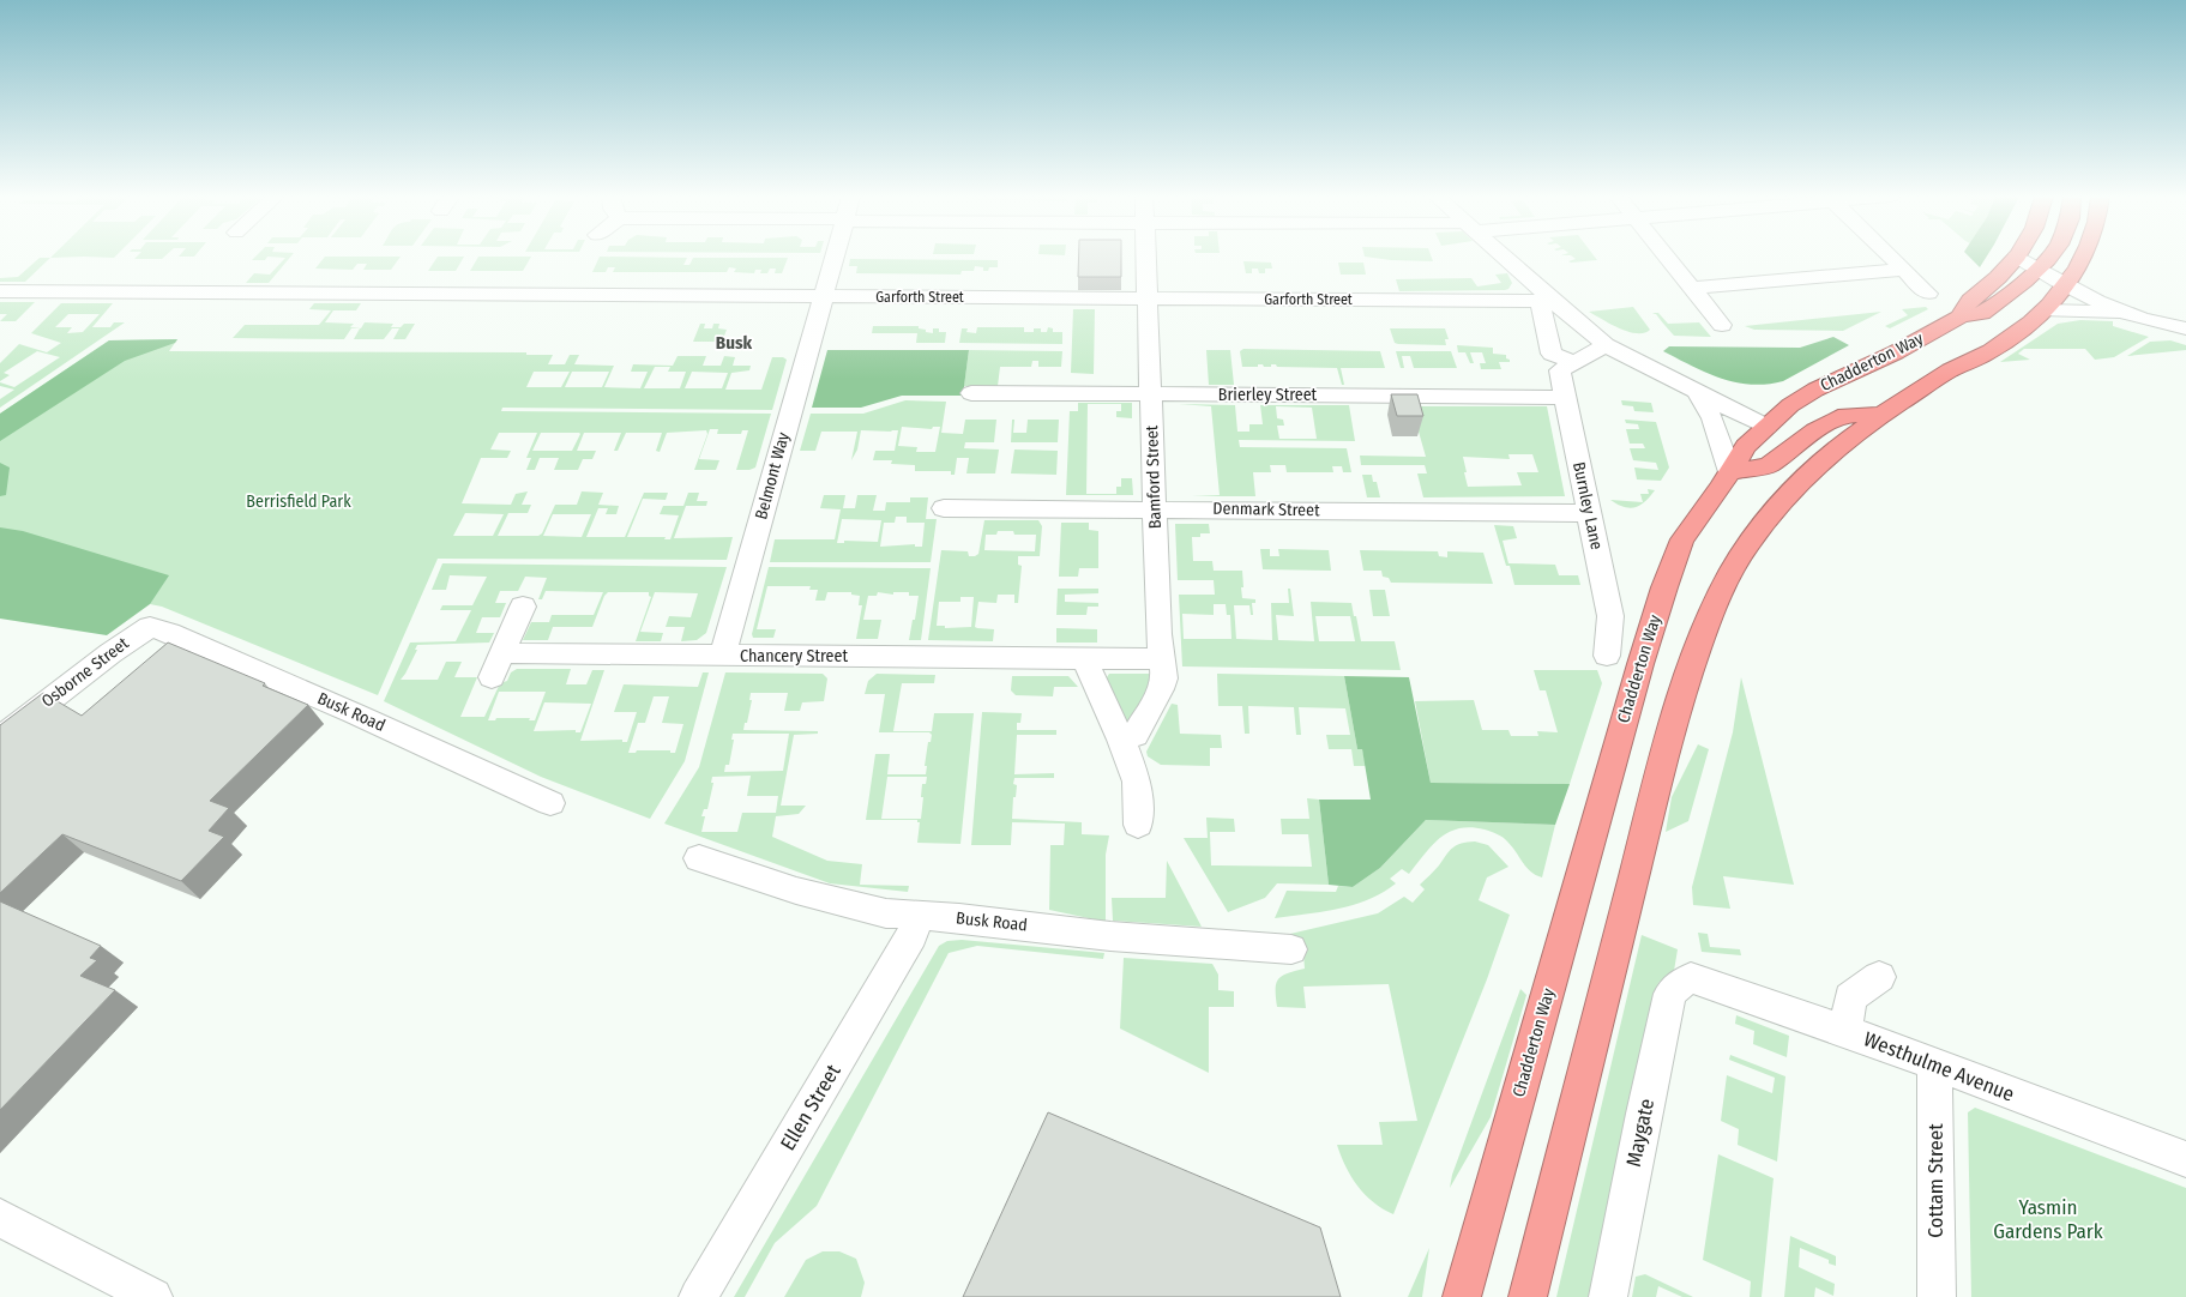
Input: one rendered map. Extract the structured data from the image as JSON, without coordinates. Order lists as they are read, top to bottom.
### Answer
{
  "streets": {
    "highway": ["Chadderton Way"],
    "street": [
      "Garforth Street",
      "Brierley Street",
      "Belmont Way",
      "Bamford Street",
      "Burnley Lane",
      "Denmark Street",
      "Chancery Street",
      "Osborne Street",
      "Busk Road",
      "Westhulme Avenue",
      "Ellen Street",
      "Maygate",
      "Cottam Street"
    ]
  },
  "crossings": [
    ["Garforth Street", "Belmont Way"],
    ["Garforth Street", "Bamford Street"],
    ["Brierley Street", "Bamford Street"],
    ["Brierley Street", "Burnley Lane"],
    ["Belmont Way", "Chancery Street"],
    ["Bamford Street", "Denmark Street"],
    ["Bamford Street", "Chancery Street"],
    ["Burnley Lane", "Denmark Street"],
    ["Osborne Street", "Busk Road"],
    ["Busk Road", "Ellen Street"],
    ["Westhulme Avenue", "Maygate"],
    ["Westhulme Avenue", "Cottam Street"]
  ],
  "districts": ["Busk"],
  "parks": ["Berrisfield Park", "Yasmin Gardens Park"]
}
